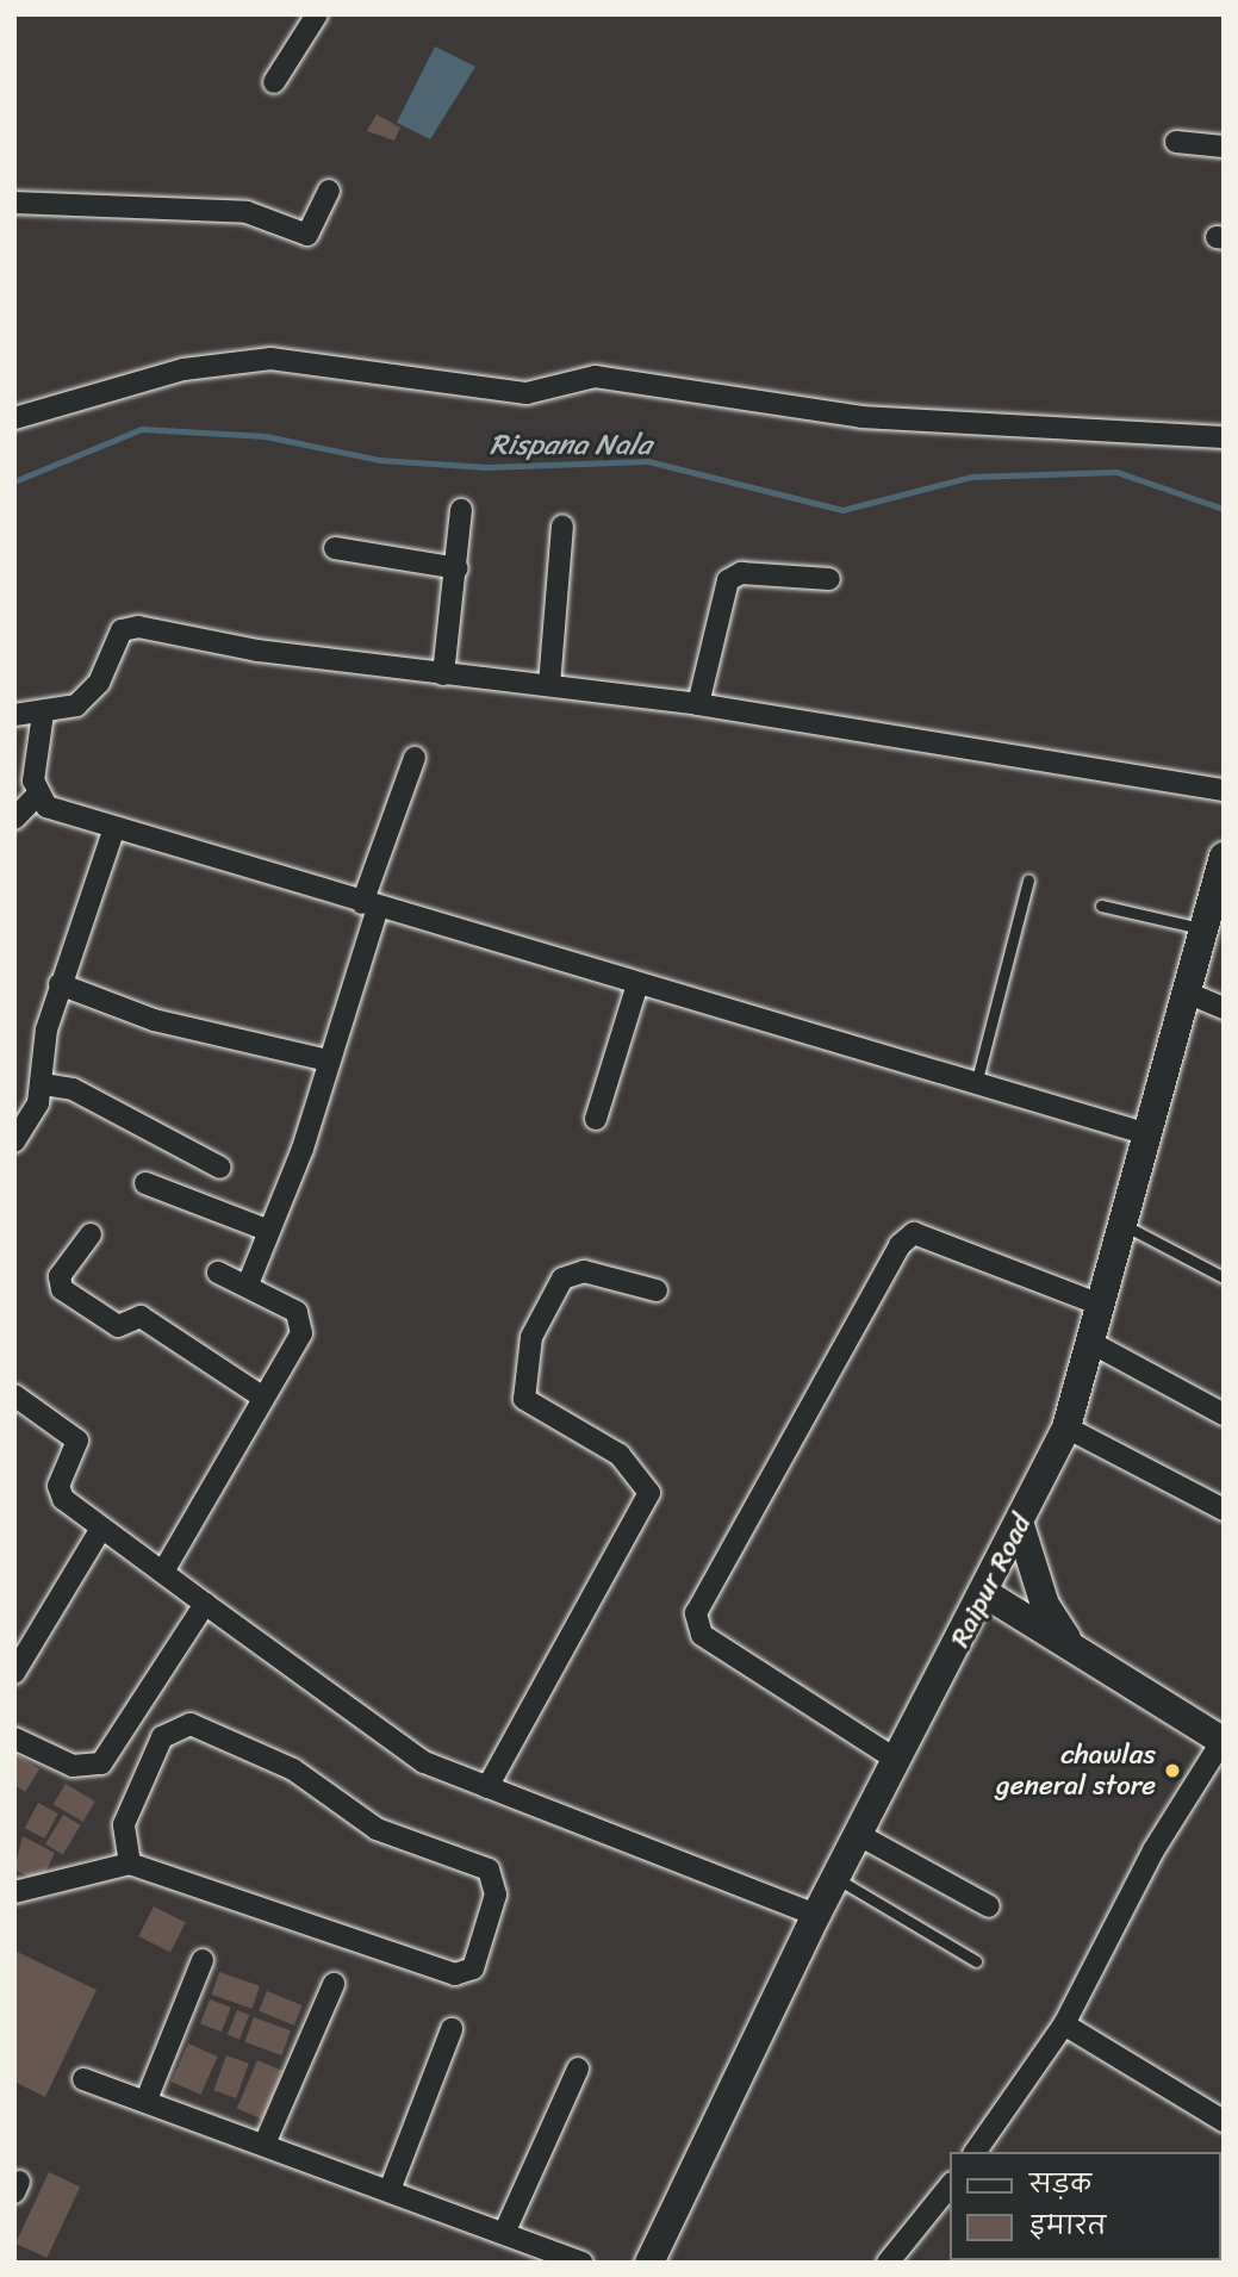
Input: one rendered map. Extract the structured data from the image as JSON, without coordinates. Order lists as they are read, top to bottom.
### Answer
{
  "streets": {
    "main road": ["Raipur Road"]
  },
  "water": ["Rispana Nala"],
  "places": ["chawlas general store"],
  "legend": ["सड़क", "इमारत"]
}
